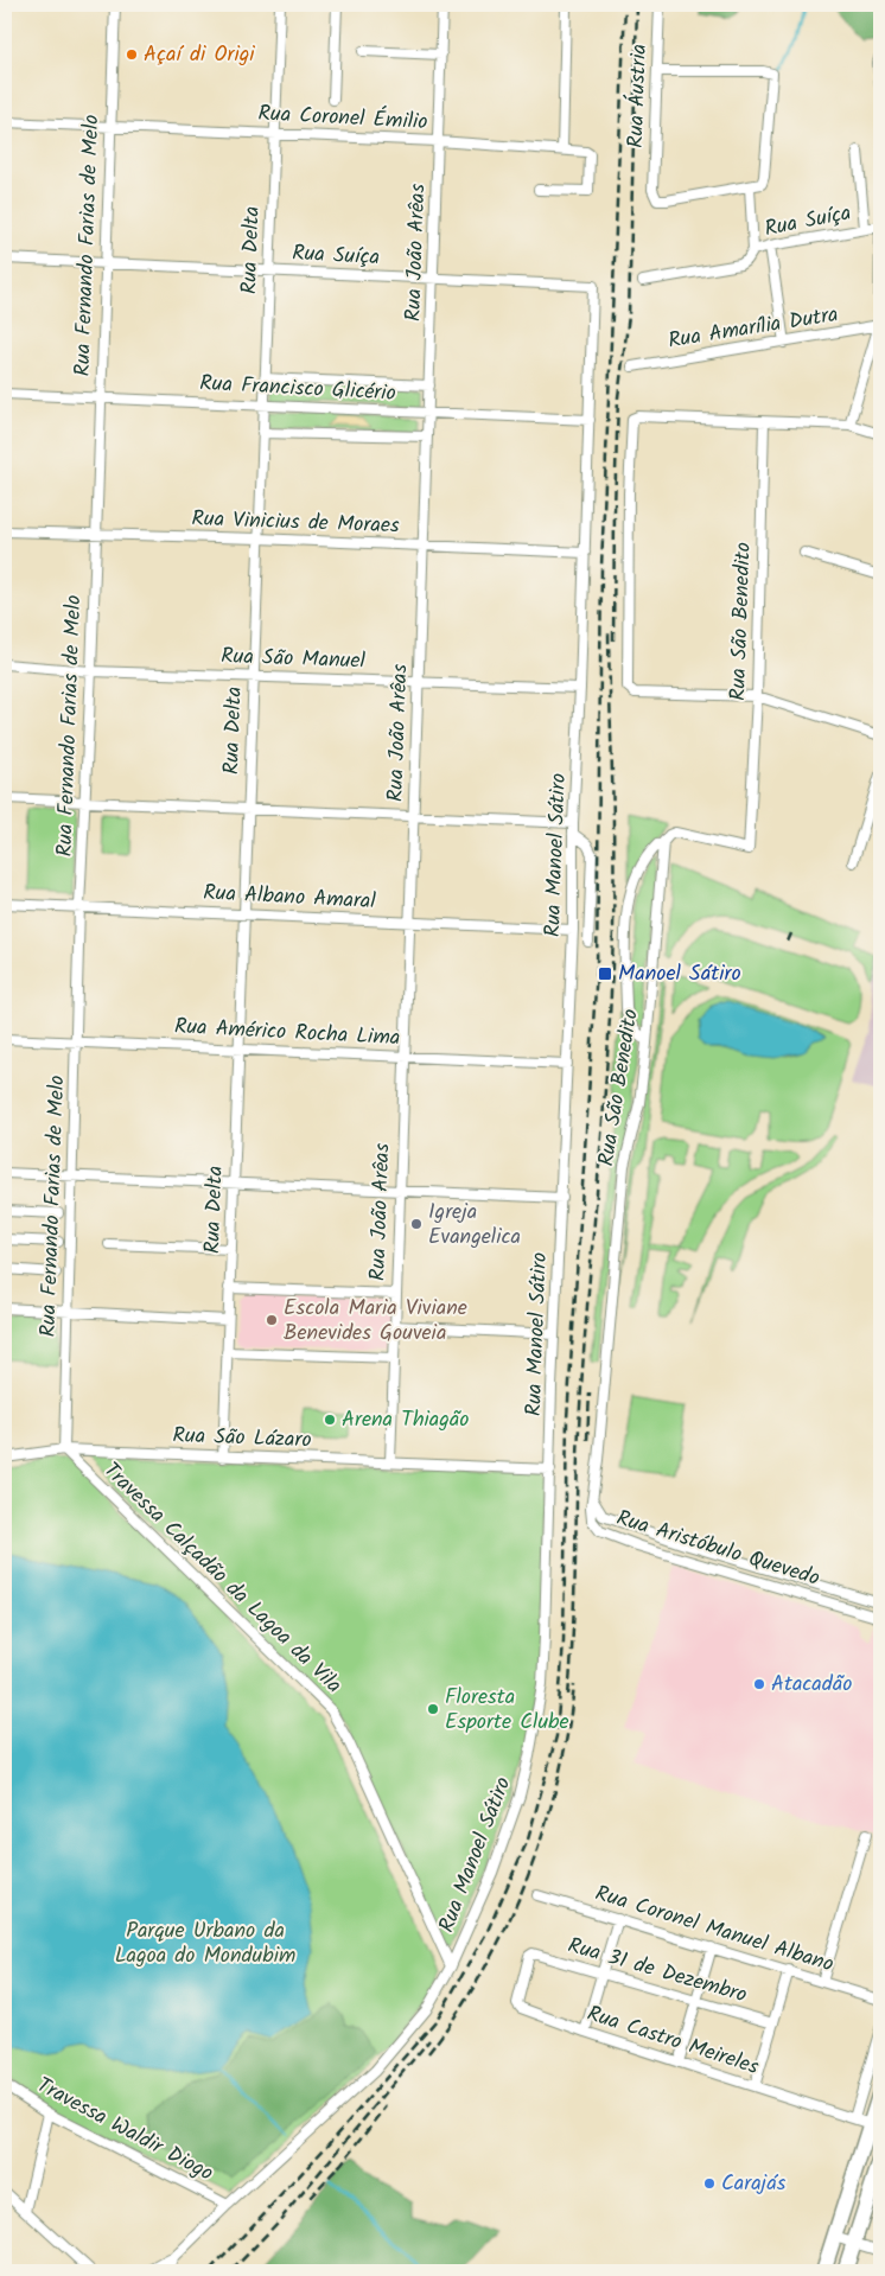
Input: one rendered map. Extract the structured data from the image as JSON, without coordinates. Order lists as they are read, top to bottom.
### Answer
{
  "streets": {
    "street": [
      "Rua Áustria",
      "Rua Coronel Émilio",
      "Rua Suíça",
      "Rua Fernando Farias de Melo",
      "Rua Delta",
      "Rua João Arêas",
      "Rua Amarília Dutra",
      "Rua Francisco Glicério",
      "Rua Vinicius de Moraes",
      "Rua São Benedito",
      "Rua São Manuel",
      "Rua Manoel Sátiro",
      "Rua Albano Amaral",
      "Rua Américo Rocha Lima",
      "Rua São Lázaro",
      "Rua Aristóbulo Quevedo",
      "Travessa Calçadão da Lagoa da Vila",
      "Rua Coronel Manuel Albano",
      "Rua 31 de Dezembro",
      "Rua Castro Meireles",
      "Travessa Waldir Diogo"
    ]
  },
  "crossings": [
    ["Rua Coronel Émilio", "Rua Fernando Farias de Melo"],
    ["Rua Coronel Émilio", "Rua Delta"],
    ["Rua Coronel Émilio", "Rua João Arêas"],
    ["Rua Suíça", "Rua Fernando Farias de Melo"],
    ["Rua Suíça", "Rua Delta"],
    ["Rua Suíça", "Rua João Arêas"],
    ["Rua Suíça", "Rua Manoel Sátiro"],
    ["Rua Fernando Farias de Melo", "Rua Francisco Glicério"],
    ["Rua Fernando Farias de Melo", "Rua Vinicius de Moraes"],
    ["Rua Fernando Farias de Melo", "Rua São Manuel"],
    ["Rua Fernando Farias de Melo", "Rua Albano Amaral"],
    ["Rua Fernando Farias de Melo", "Rua Américo Rocha Lima"],
    ["Rua Fernando Farias de Melo", "Rua São Lázaro"],
    ["Rua Fernando Farias de Melo", "Travessa Calçadão da Lagoa da Vila"],
    ["Rua Delta", "Rua Francisco Glicério"],
    ["Rua Delta", "Rua Vinicius de Moraes"],
    ["Rua Delta", "Rua São Manuel"],
    ["Rua Delta", "Rua Albano Amaral"],
    ["Rua Delta", "Rua Américo Rocha Lima"],
    ["Rua Delta", "Rua São Lázaro"],
    ["Rua João Arêas", "Rua Francisco Glicério"],
    ["Rua João Arêas", "Rua Vinicius de Moraes"],
    ["Rua João Arêas", "Rua São Manuel"],
    ["Rua João Arêas", "Rua Albano Amaral"],
    ["Rua João Arêas", "Rua Américo Rocha Lima"],
    ["Rua João Arêas", "Rua São Lázaro"],
    ["Rua Francisco Glicério", "Rua Manoel Sátiro"],
    ["Rua Vinicius de Moraes", "Rua Manoel Sátiro"],
    ["Rua São Benedito", "Rua Aristóbulo Quevedo"],
    ["Rua São Manuel", "Rua Manoel Sátiro"],
    ["Rua Manoel Sátiro", "Rua Albano Amaral"],
    ["Rua Manoel Sátiro", "Rua Américo Rocha Lima"],
    ["Rua Manoel Sátiro", "Rua São Lázaro"],
    ["Rua Manoel Sátiro", "Travessa Calçadão da Lagoa da Vila"],
    ["Rua Manoel Sátiro", "Travessa Waldir Diogo"],
    ["Rua São Lázaro", "Travessa Calçadão da Lagoa da Vila"],
    ["Rua 31 de Dezembro", "Rua Castro Meireles"]
  ],
  "parks": ["Parque Urbano da Lagoa do Mondubim"],
  "places": {
    "other": [
      "Açaí di Origi",
      "Igreja Evangelica",
      "Escola Maria Viviane Benevides Gouveia",
      "Arena Thiagão",
      "Atacadão",
      "Floresta Esporte Clube",
      "Carajás"
    ],
    "transit": ["Manoel Sátiro"]
  }
}
